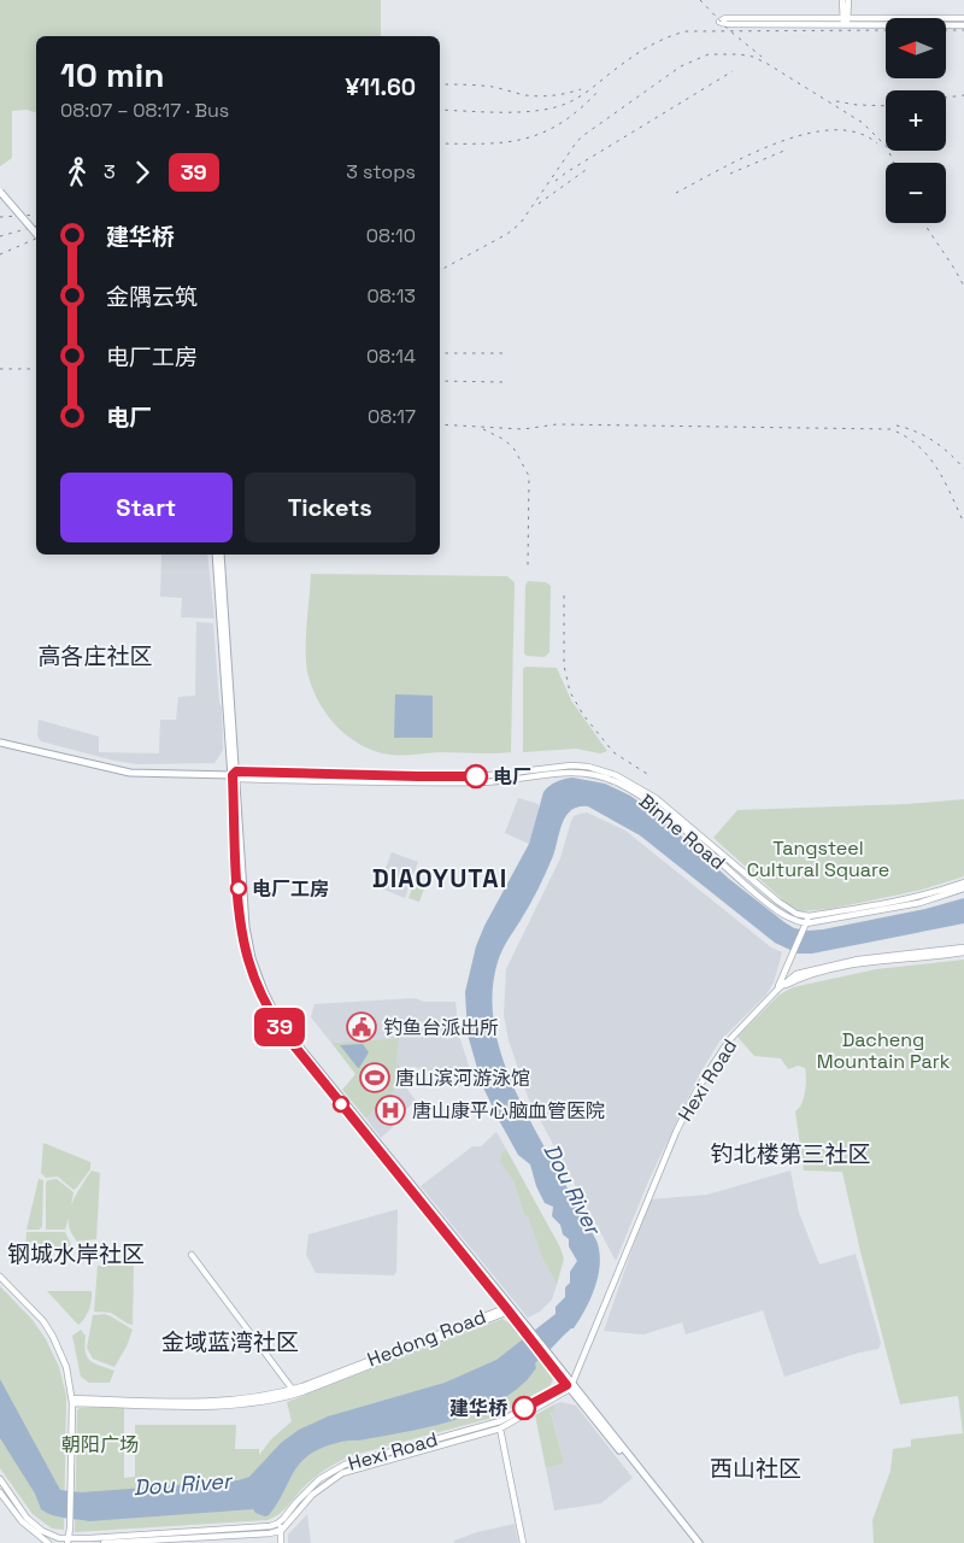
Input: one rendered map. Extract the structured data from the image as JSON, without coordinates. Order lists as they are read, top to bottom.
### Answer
{
  "streets": {
    "main road": ["Binhe Road", "Hexi Road", "Hedong Road"]
  },
  "districts": [
    "高各庄社区",
    "DIAOYUTAI",
    "钓北楼第三社区",
    "钢城水岸社区",
    "金域蓝湾社区",
    "西山社区"
  ],
  "water": ["Dou River"],
  "parks": ["Tangsteel Cultural Square", "Dacheng Mountain Park", "朝阳广场"],
  "places": {
    "other": ["电厂", "电厂工房", "建华桥"],
    "public building": ["钓鱼台派出所"],
    "sports": ["唐山滨河游泳馆"],
    "hospital": ["唐山康平心脑血管医院"]
  },
  "lines": ["bus line 39"],
  "north": "left",
  "page": {
    "on_map": "39",
    "map_buttons": ["+", "−"],
    "heading": ["10 min", "08:07 – 08:17 · Bus", "¥11.60"],
    "legs": ["3", "39", "3 stops"],
    "list": [
      {
        "name": "建华桥",
        "value": "08:10"
      },
      {
        "name": "金隅云筑",
        "value": "08:13"
      },
      {
        "name": "电厂工房",
        "value": "08:14"
      },
      {
        "name": "电厂",
        "value": "08:17"
      }
    ],
    "buttons": ["Start", "Tickets"]
  }
}
